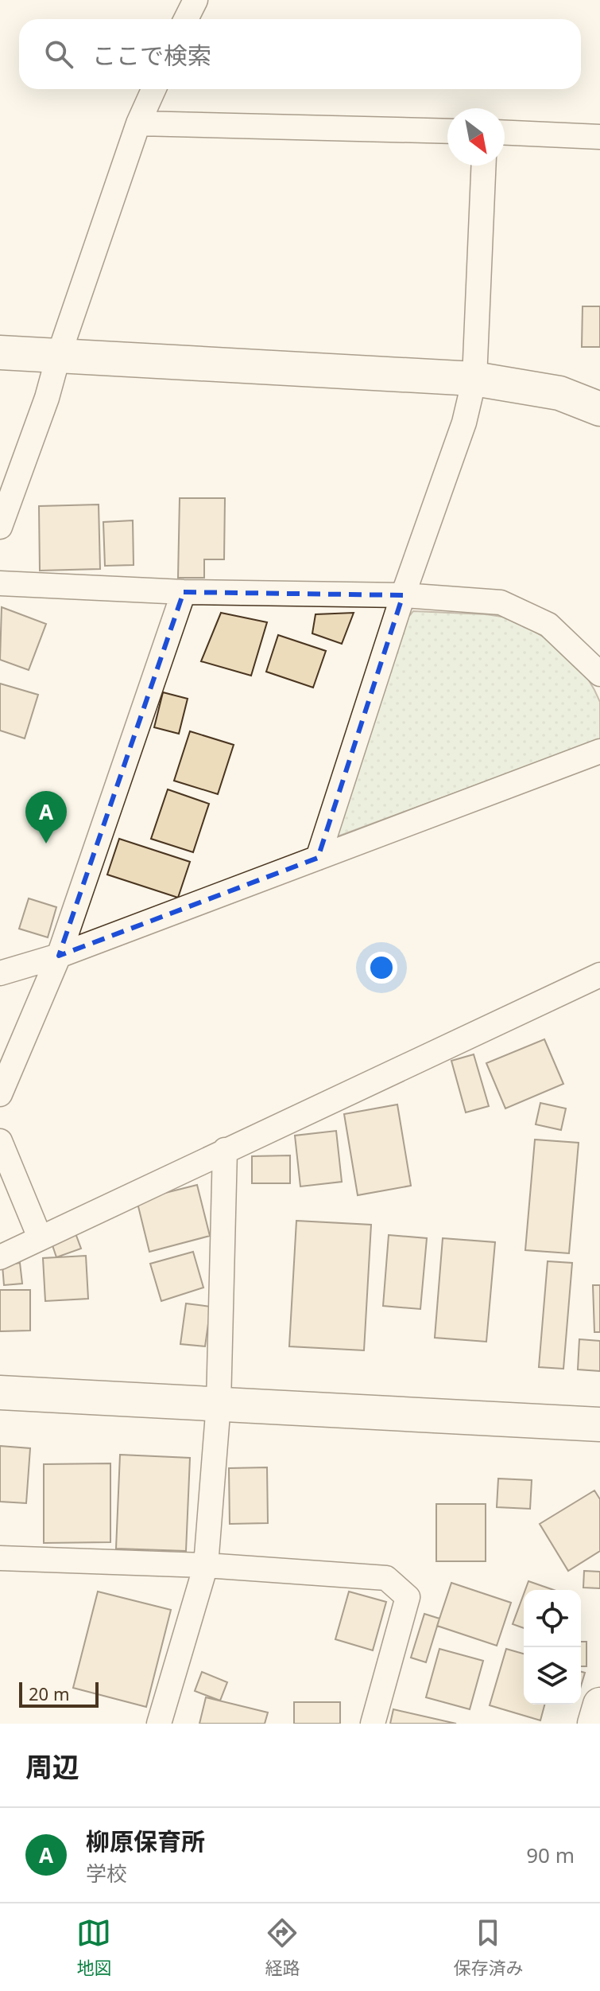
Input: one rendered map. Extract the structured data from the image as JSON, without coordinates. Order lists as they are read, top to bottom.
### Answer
{
  "scale_bar": "20 m",
  "north": "bottom right",
  "page": {
    "search": "ここで検索",
    "pins": "A",
    "scale": "20 m",
    "heading": "周辺",
    "list": [
      {
        "mark": "A",
        "name": "柳原保育所",
        "note": "学校",
        "value": "90 m"
      }
    ],
    "nav": ["地図", "経路", "保存済み"]
  }
}
